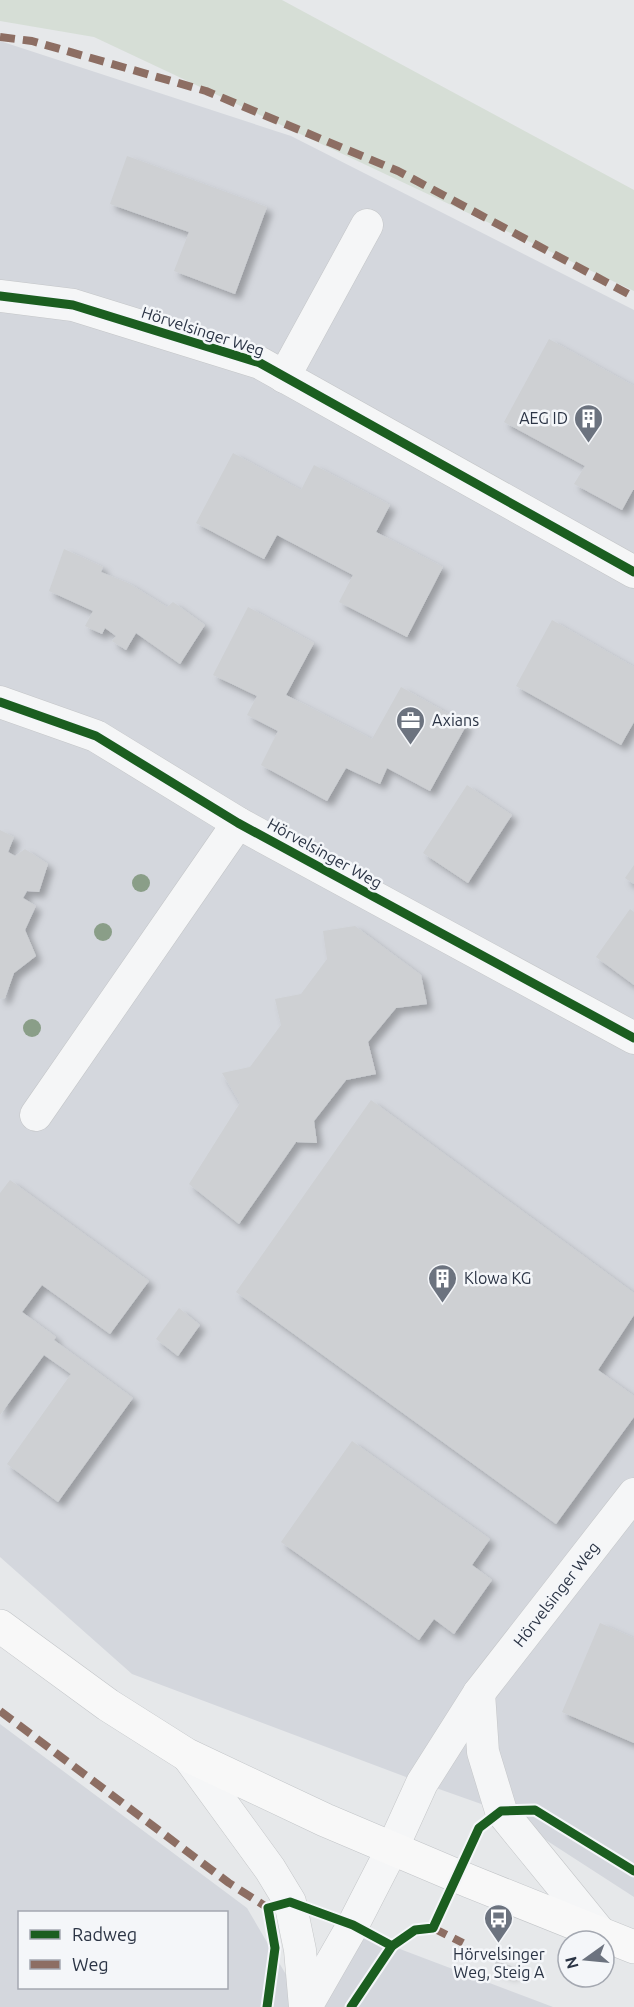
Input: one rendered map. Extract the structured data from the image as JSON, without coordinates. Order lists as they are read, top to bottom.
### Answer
{
  "streets": {
    "street": ["Hörvelsinger Weg"]
  },
  "places": {
    "building": ["AEG ID", "Klowa KG"],
    "office": ["Axians"],
    "bus stop": ["Hörvelsinger Weg, Steig A"]
  },
  "legend": ["Radweg", "Weg"],
  "north": "left"
}
